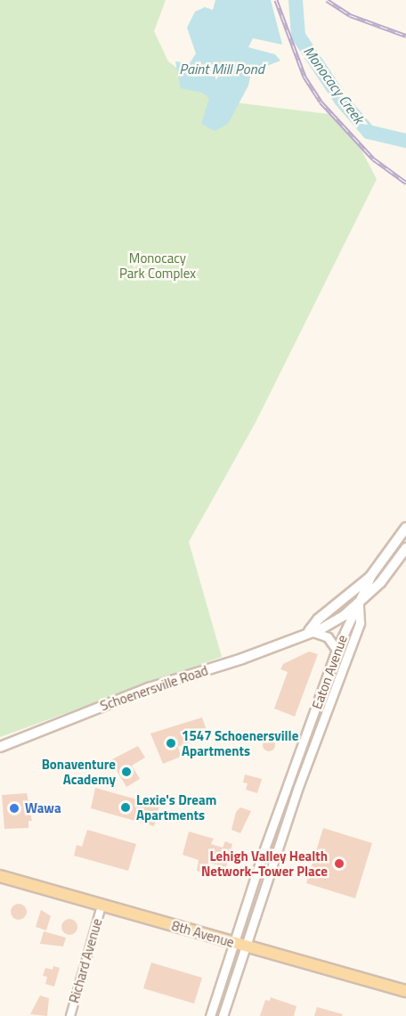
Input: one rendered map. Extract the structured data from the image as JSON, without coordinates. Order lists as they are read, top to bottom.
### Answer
{
  "streets": {
    "main road": ["Schoenersville Road", "8th Avenue"],
    "street": ["Eaton Avenue", "Richard Avenue"]
  },
  "crossings": [
    ["Eaton Avenue", "Schoenersville Road"],
    ["Eaton Avenue", "8th Avenue"],
    ["8th Avenue", "Richard Avenue"]
  ],
  "water": ["Paint Mill Pond", "Monocacy Creek"],
  "parks": ["Monocacy Park Complex"],
  "places": [
    "1547 Schoenersville Apartments",
    "Bonaventure Academy",
    "Lexie's Dream Apartments",
    "Wawa",
    "Lehigh Valley Health Network–Tower Place"
  ]
}
